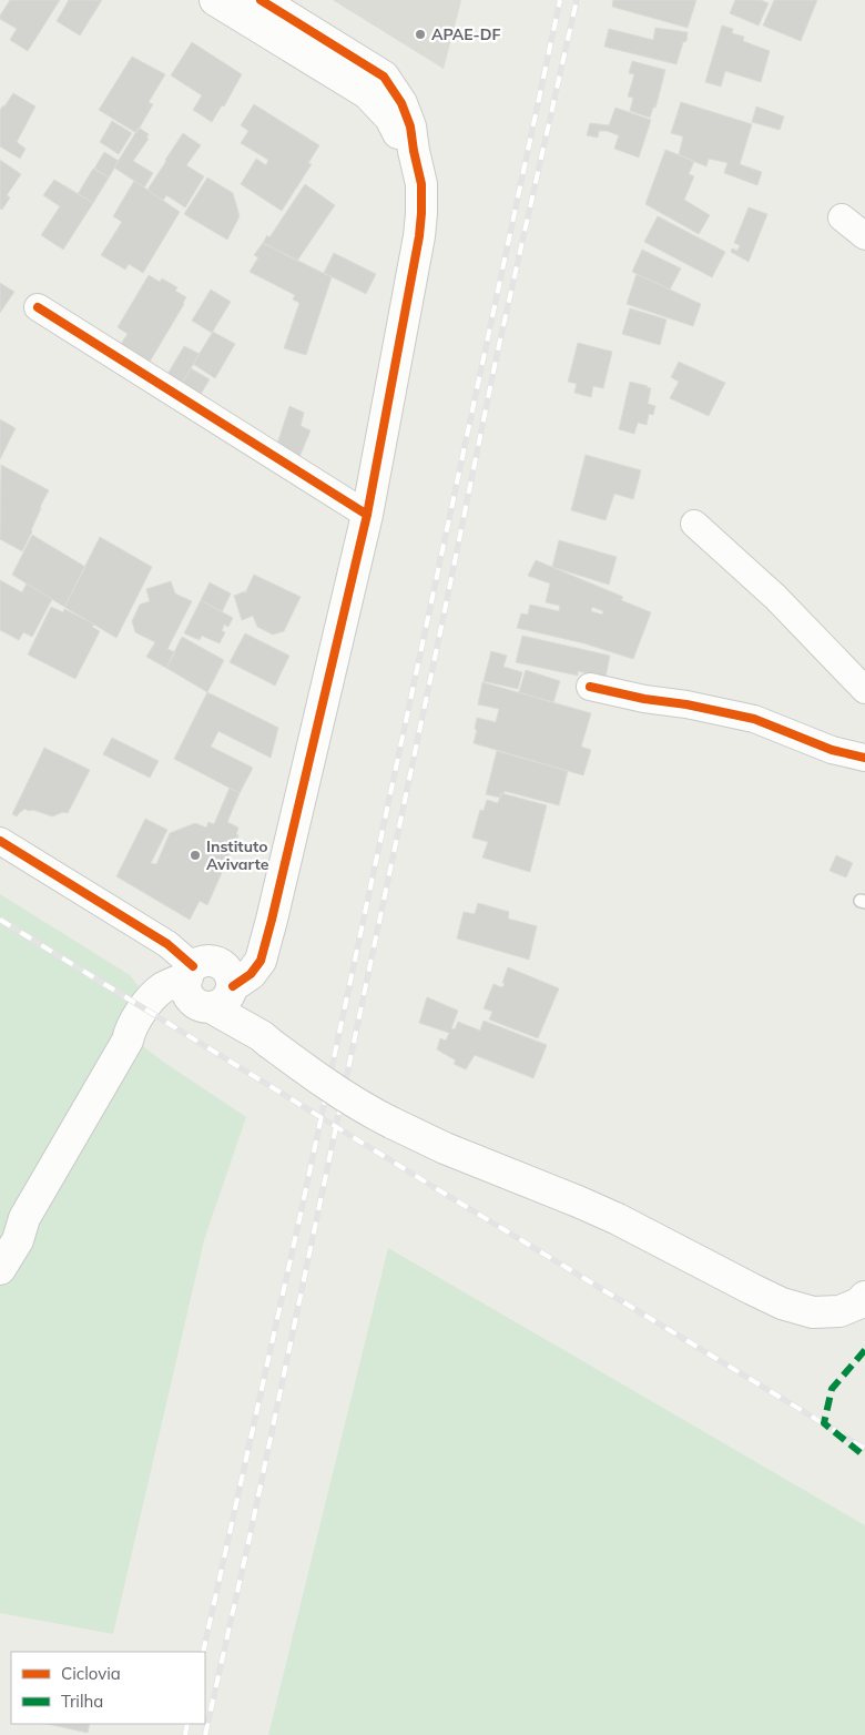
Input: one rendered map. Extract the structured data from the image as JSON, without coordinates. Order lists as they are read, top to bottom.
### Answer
{
  "places": ["APAE-DF", "Instituto Avivarte"],
  "legend": ["Ciclovia", "Trilha"]
}
